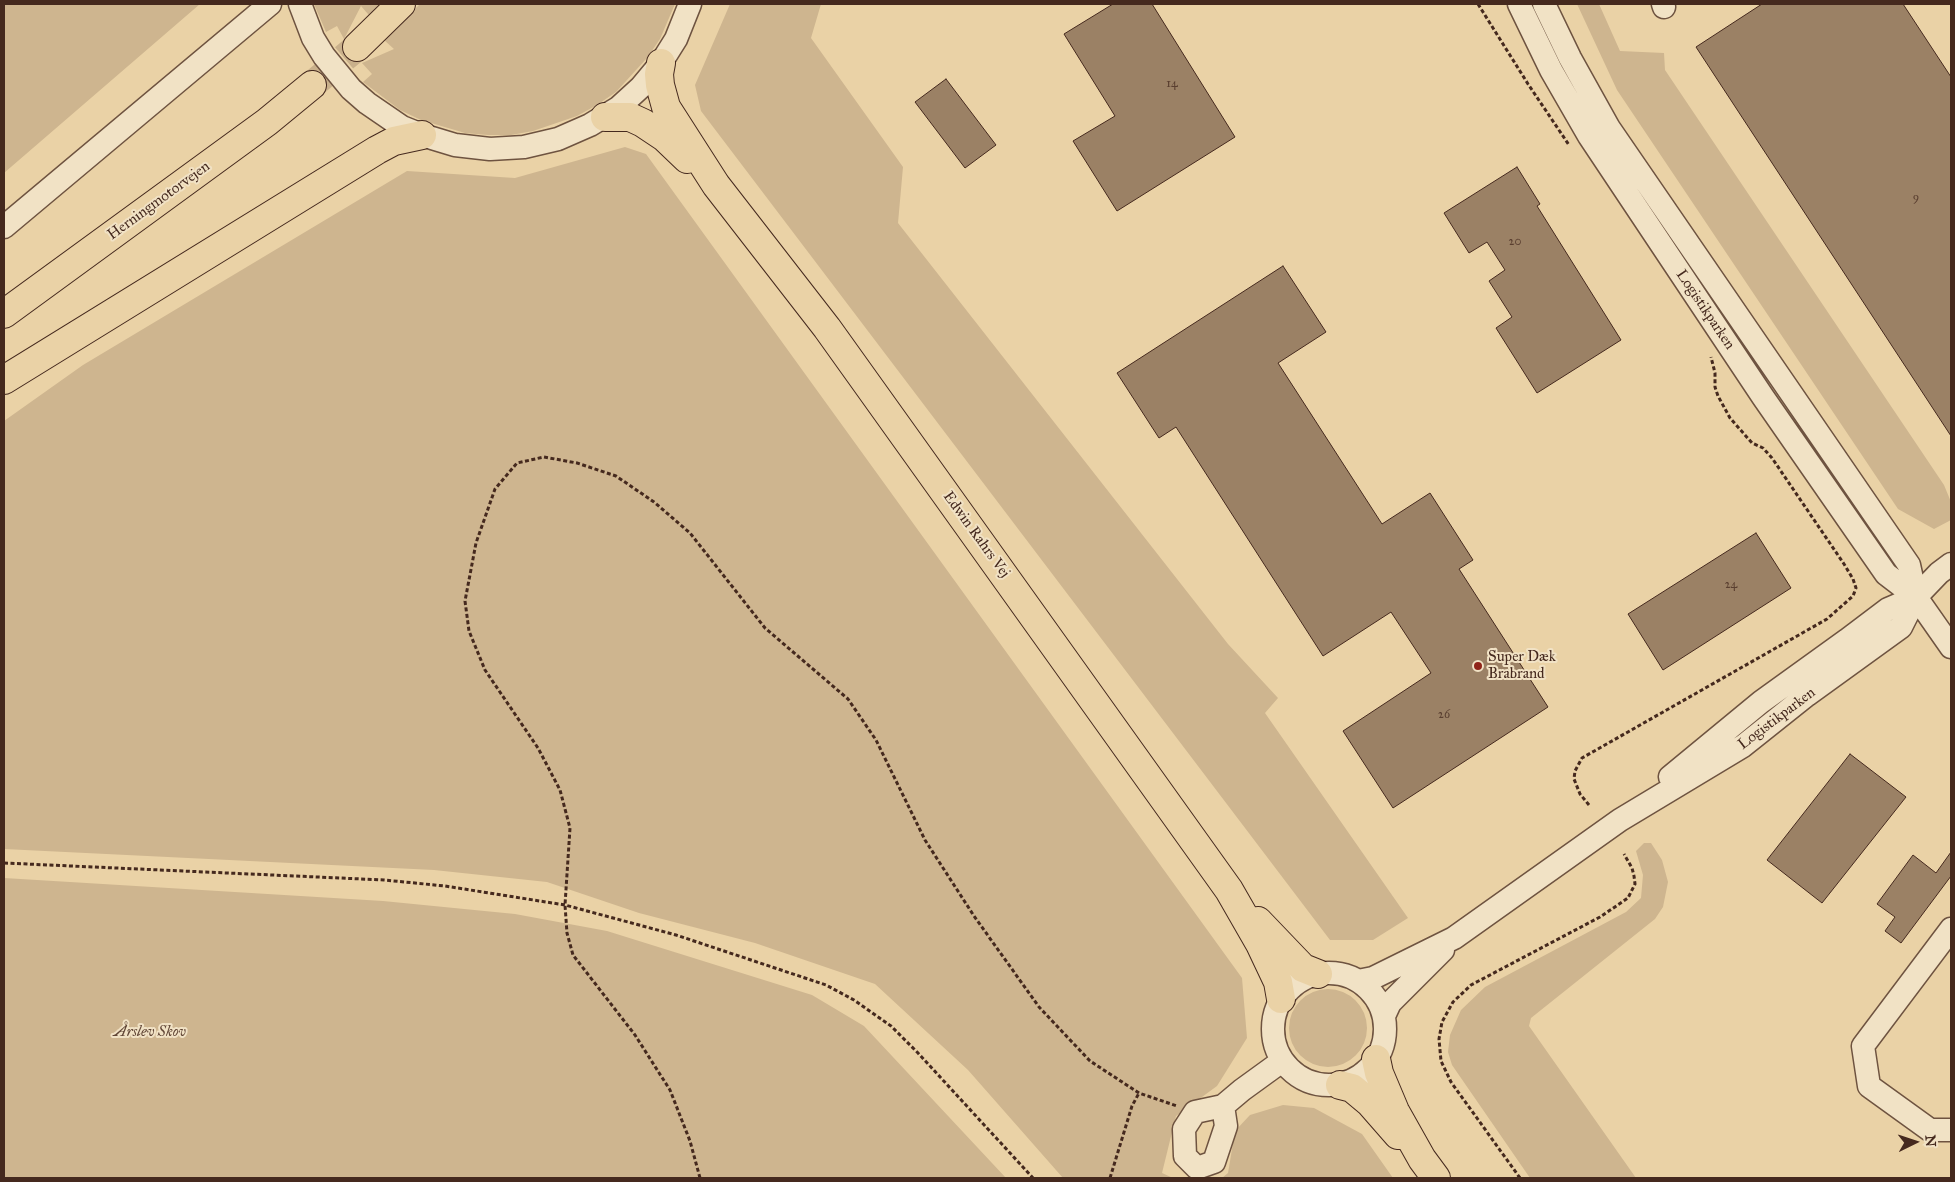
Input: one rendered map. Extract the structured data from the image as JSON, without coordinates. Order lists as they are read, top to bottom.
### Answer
{
  "streets": {
    "highway": ["Herningmotorvejen", "Edwin Rahrs Vej"],
    "street": ["Logistikparken"]
  },
  "parks": ["Årslev Skov"],
  "places": ["Super Dæk Brabrand"],
  "house_numbers": [
    "14",
    "9",
    "20",
    "24",
    "26"
  ],
  "north": "right"
}
